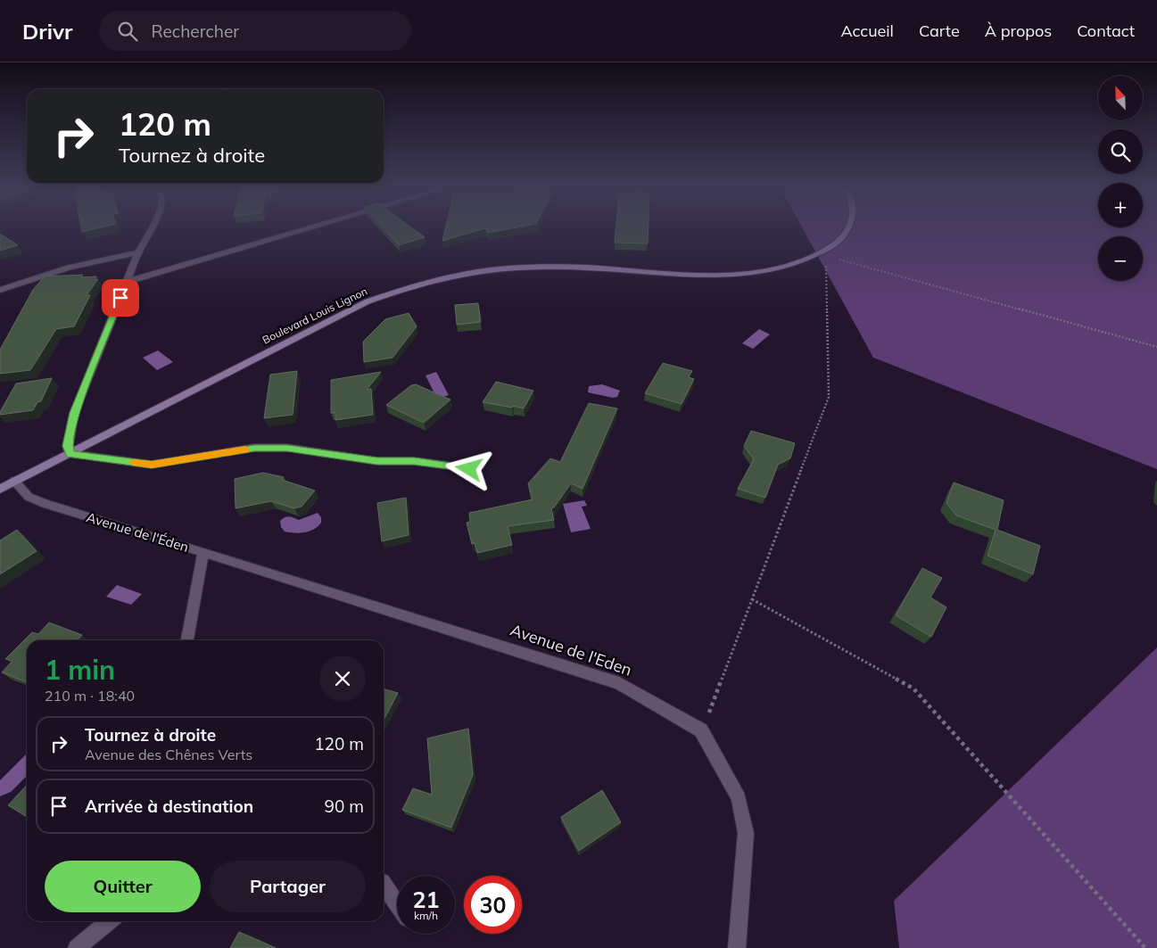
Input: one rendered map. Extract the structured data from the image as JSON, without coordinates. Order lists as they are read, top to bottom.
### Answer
{
  "streets": {
    "main road": ["Boulevard Louis Lignon"],
    "street": ["Avenue de l'Éden", "Avenue de l'Eden"]
  },
  "crossings": [
    ["Boulevard Louis Lignon", "Avenue de l'Éden"],
    ["Avenue de l'Éden", "Avenue de l'Eden"]
  ],
  "north": "top left",
  "page": {
    "header": "Drivr",
    "search": "Rechercher",
    "nav": [
      "Accueil",
      "Carte",
      "À propos",
      "Contact"
    ],
    "map_buttons": ["+", "−"],
    "turn": ["120 m", "Tournez à droite"],
    "heading": ["1 min", "210 m · 18:40"],
    "list": [
      {
        "name": "Tournez à droite",
        "note": "Avenue des Chênes Verts",
        "value": "120 m"
      },
      {
        "name": "Arrivée à destination",
        "value": "90 m"
      }
    ],
    "buttons": ["Quitter", "Partager"],
    "speed": "21 km/h",
    "limit": "30"
  }
}
